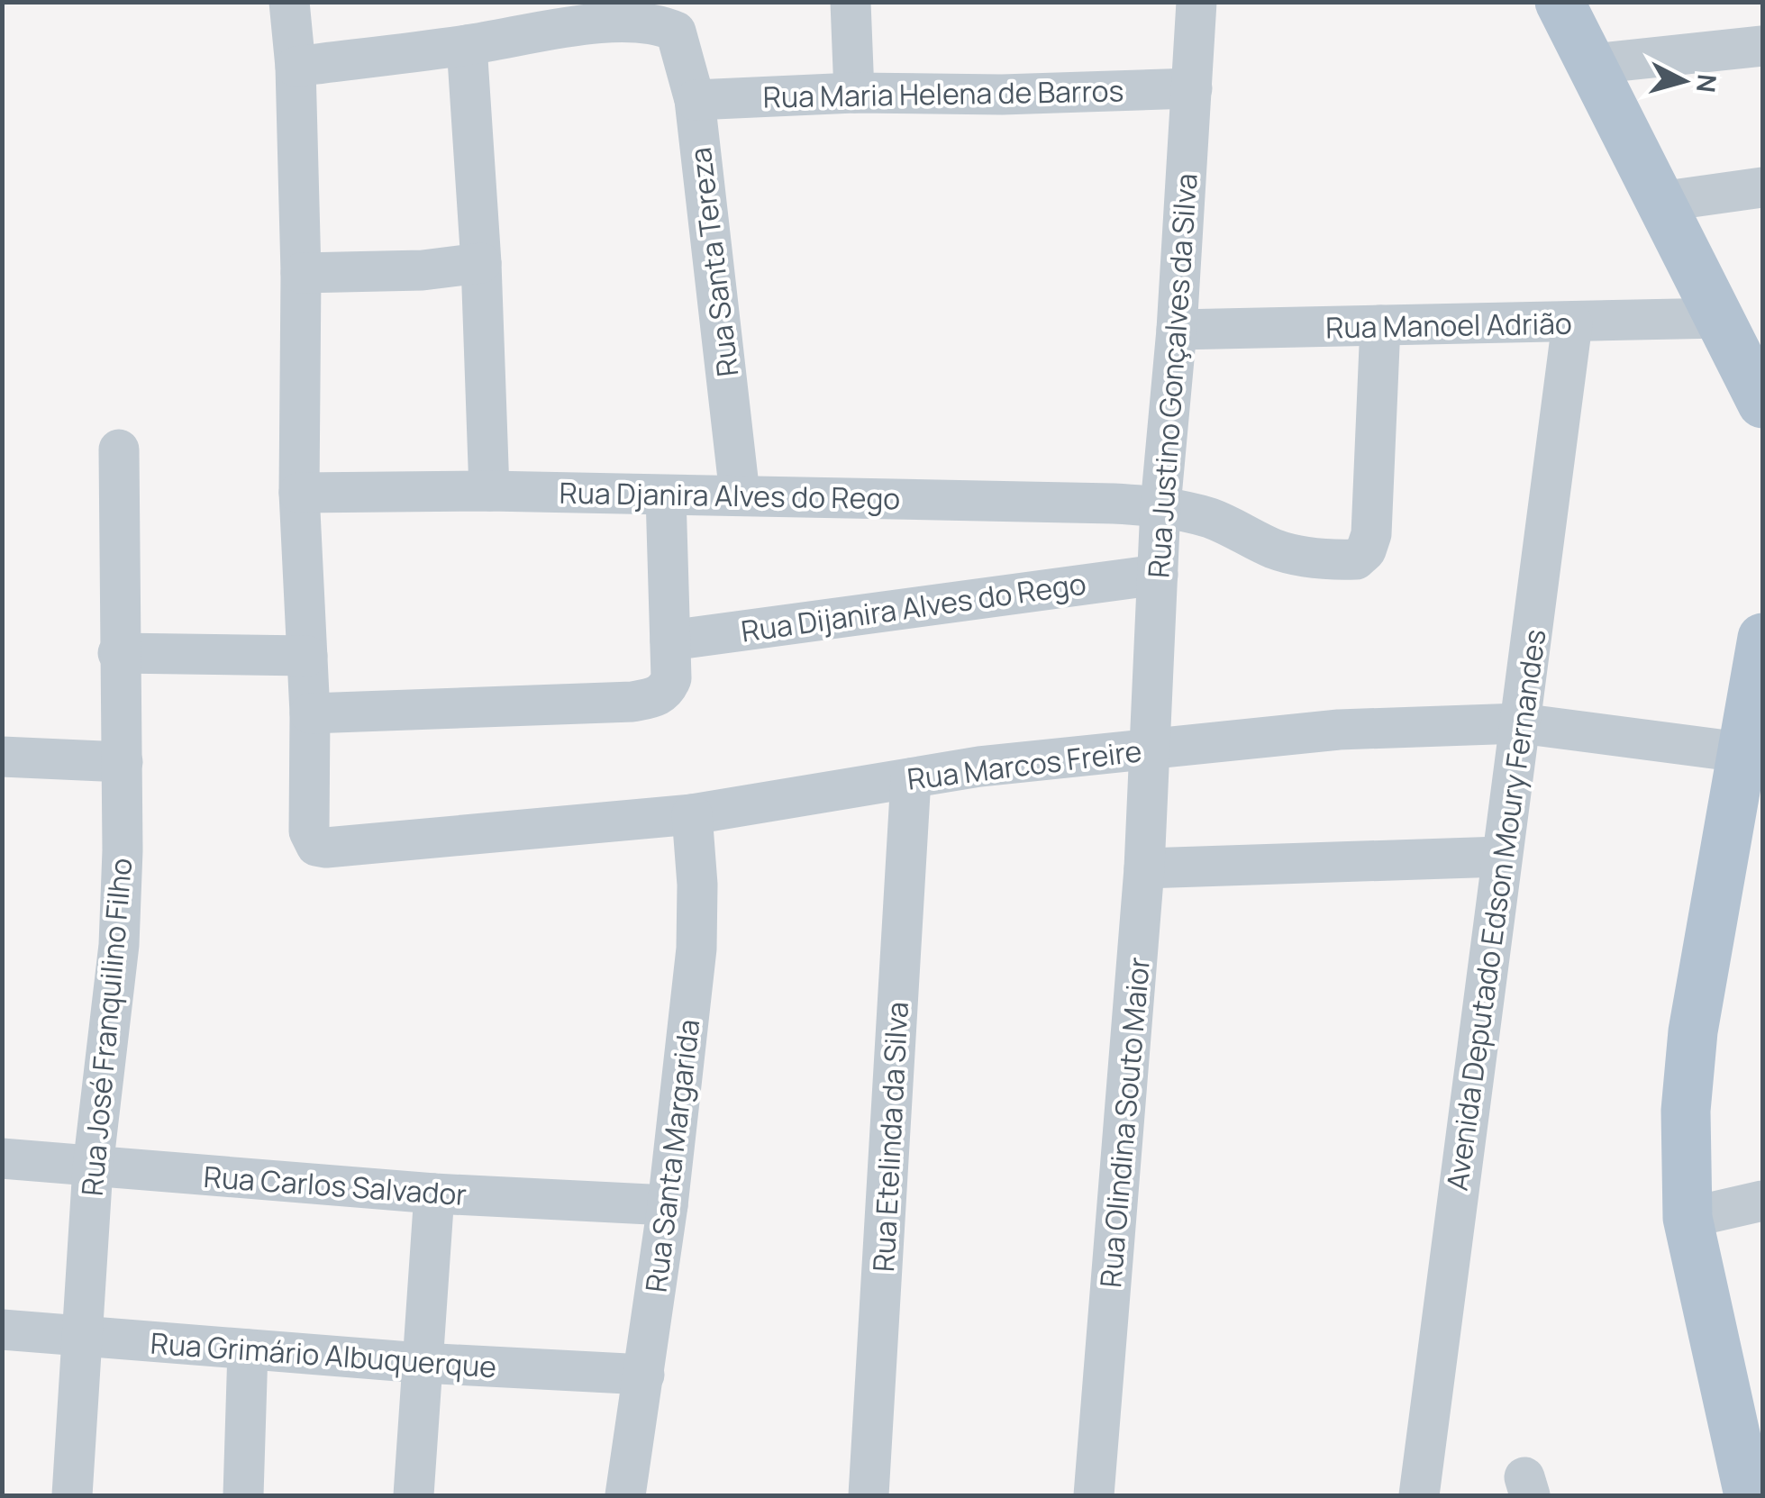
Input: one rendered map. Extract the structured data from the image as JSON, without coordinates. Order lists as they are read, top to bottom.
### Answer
{
  "streets": {
    "street": [
      "Rua Maria Helena de Barros",
      "Rua Santa Tereza",
      "Rua Manoel Adrião",
      "Rua Justino Gonçalves da Silva",
      "Rua Djanira Alves do Rego",
      "Rua Dijanira Alves do Rego",
      "Rua Marcos Freire",
      "Avenida Deputado Edson Moury Fernandes",
      "Rua José Franquilino Filho",
      "Rua Olindina Souto Maior",
      "Rua Etelinda da Silva",
      "Rua Santa Margarida",
      "Rua Carlos Salvador",
      "Rua Grimário Albuquerque"
    ]
  },
  "crossings": [
    ["Rua Maria Helena de Barros", "Rua Santa Tereza"],
    ["Rua Maria Helena de Barros", "Rua Justino Gonçalves da Silva"],
    ["Rua Santa Tereza", "Rua Djanira Alves do Rego"],
    ["Rua Manoel Adrião", "Rua Justino Gonçalves da Silva"],
    ["Rua Manoel Adrião", "Rua Djanira Alves do Rego"],
    ["Rua Manoel Adrião", "Avenida Deputado Edson Moury Fernandes"],
    ["Rua Justino Gonçalves da Silva", "Rua Djanira Alves do Rego"],
    ["Rua Justino Gonçalves da Silva", "Rua Dijanira Alves do Rego"],
    ["Rua Justino Gonçalves da Silva", "Rua Marcos Freire"],
    ["Rua Justino Gonçalves da Silva", "Rua Olindina Souto Maior"],
    ["Rua Marcos Freire", "Avenida Deputado Edson Moury Fernandes"],
    ["Rua Marcos Freire", "Rua Olindina Souto Maior"],
    ["Rua Marcos Freire", "Rua Etelinda da Silva"],
    ["Rua Marcos Freire", "Rua Santa Margarida"],
    ["Rua José Franquilino Filho", "Rua Carlos Salvador"],
    ["Rua José Franquilino Filho", "Rua Grimário Albuquerque"],
    ["Rua Santa Margarida", "Rua Carlos Salvador"],
    ["Rua Santa Margarida", "Rua Grimário Albuquerque"]
  ],
  "north": "right"
}
